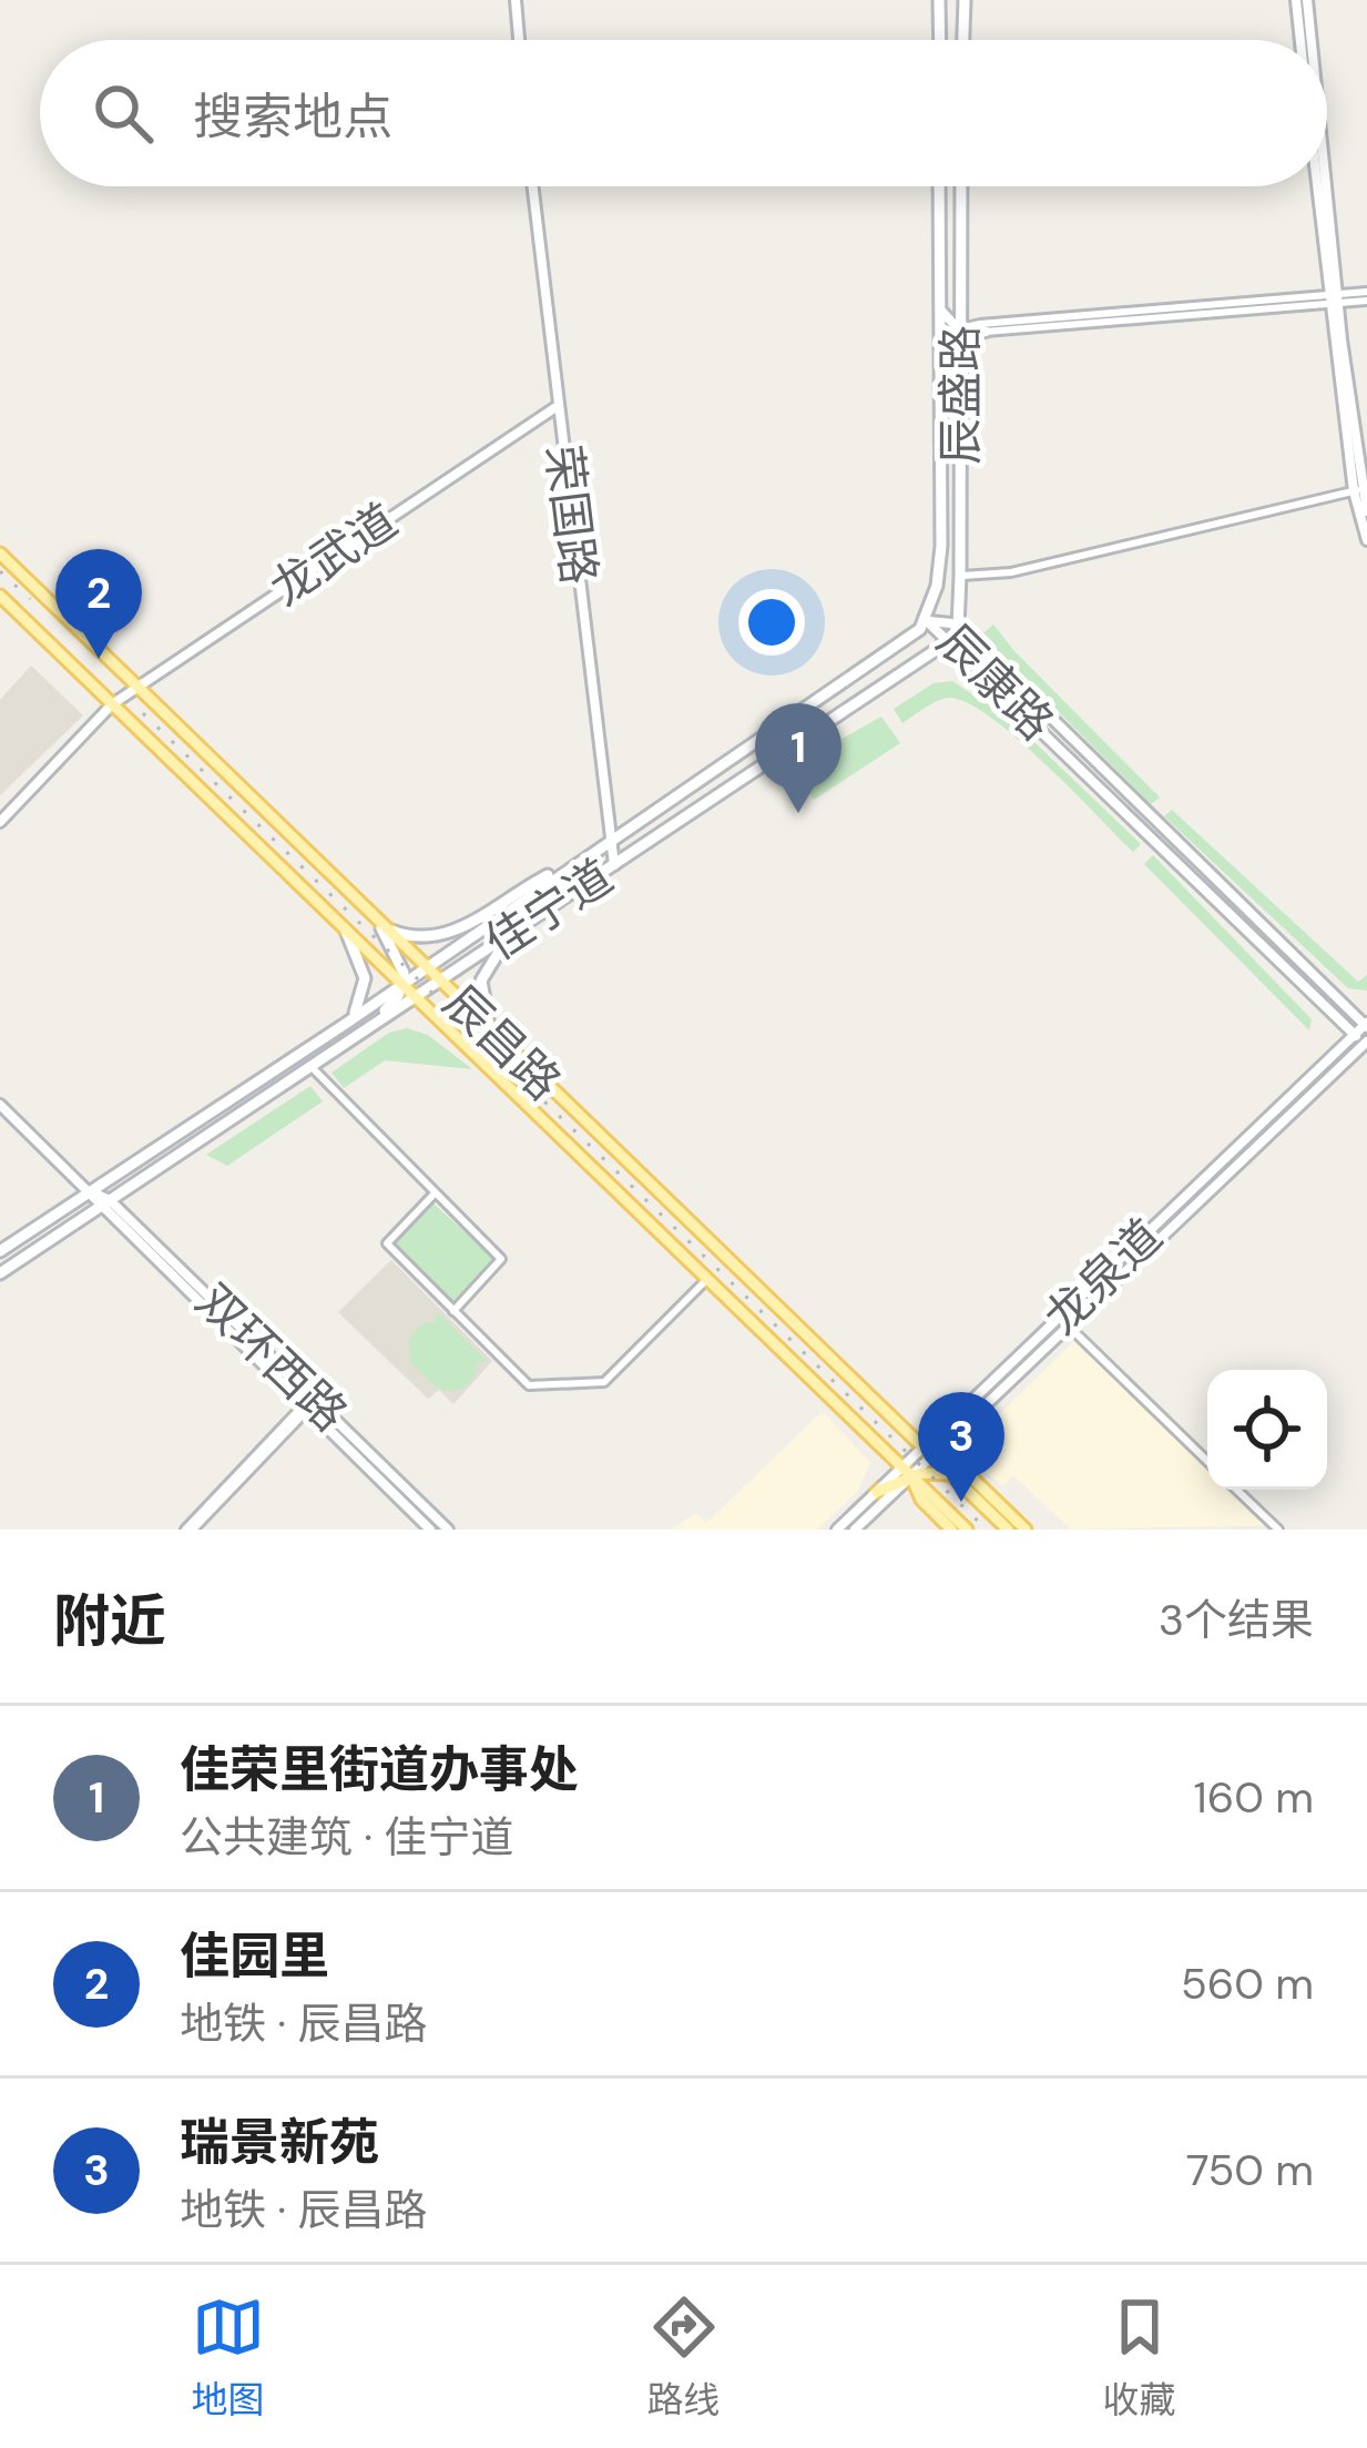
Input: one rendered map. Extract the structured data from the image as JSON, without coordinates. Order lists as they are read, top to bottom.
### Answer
{
  "streets": {
    "main road": ["辰盛路", "佳宁道", "辰昌路"],
    "street": [
      "荣国路",
      "龙武道",
      "辰康路",
      "龙泉道",
      "双环西路"
    ]
  },
  "crossings": [
    ["辰盛路", "辰康路"],
    ["辰盛路", "佳宁道"],
    ["荣国路", "龙武道"],
    ["荣国路", "佳宁道"],
    ["龙武道", "辰昌路"],
    ["辰康路", "佳宁道"],
    ["辰康路", "龙泉道"],
    ["佳宁道", "辰昌路"],
    ["佳宁道", "双环西路"]
  ],
  "page": {
    "search": "搜索地点",
    "pins": ["2", "1", "3"],
    "heading": ["附近", "3个结果"],
    "list": [
      {
        "mark": "1",
        "name": "佳荣里街道办事处",
        "note": "公共建筑 · 佳宁道",
        "value": "160 m"
      },
      {
        "mark": "2",
        "name": "佳园里",
        "note": "地铁 · 辰昌路",
        "value": "560 m"
      },
      {
        "mark": "3",
        "name": "瑞景新苑",
        "note": "地铁 · 辰昌路",
        "value": "750 m"
      }
    ],
    "nav": ["地图", "路线", "收藏"]
  }
}
